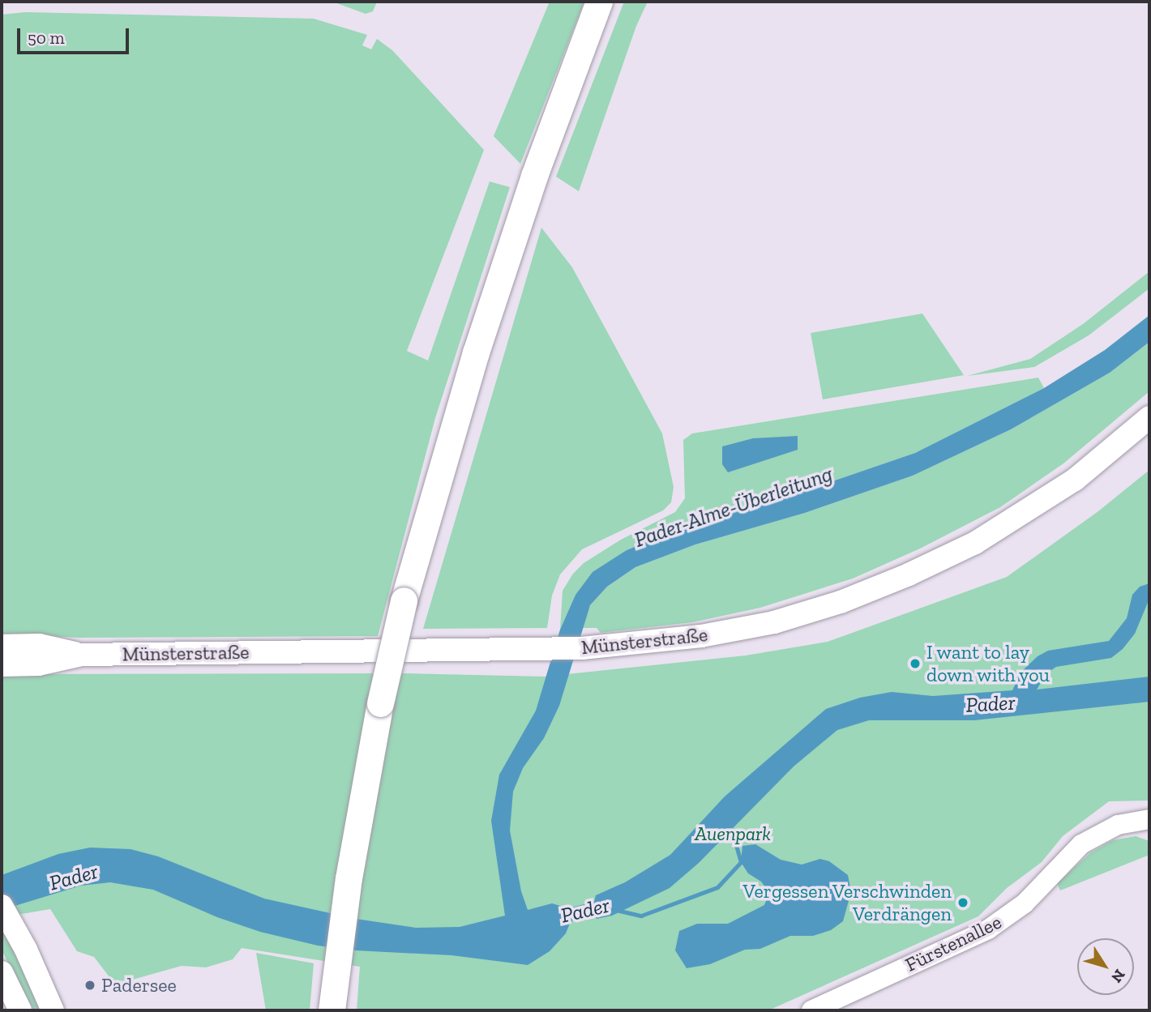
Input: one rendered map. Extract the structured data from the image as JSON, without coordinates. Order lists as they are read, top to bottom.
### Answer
{
  "streets": {
    "main road": ["Münsterstraße"],
    "street": ["Fürstenallee"]
  },
  "water": ["Pader-Alme-Überleitung", "Pader"],
  "parks": ["Auenpark"],
  "places": ["I want to lay down with you", "Vergessen Verschwinden Verdrängen", "Padersee"],
  "scale_bar": "50 m",
  "north": "bottom right"
}
